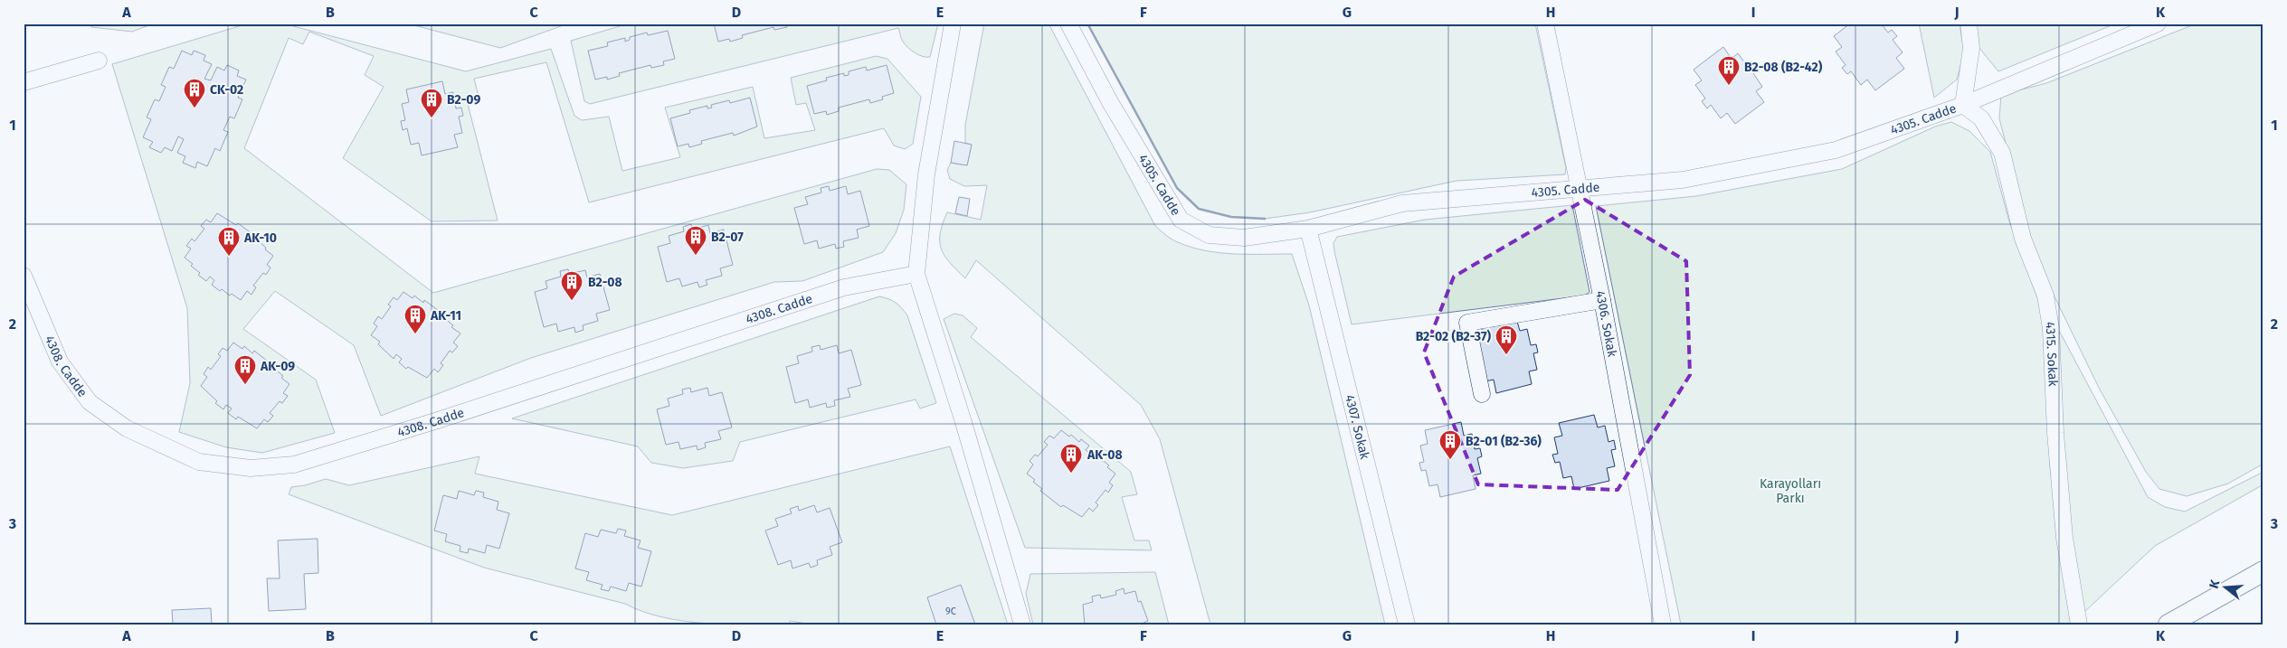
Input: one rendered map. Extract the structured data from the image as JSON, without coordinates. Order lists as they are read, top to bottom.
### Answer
{
  "streets": {
    "street": [
      "4305. Cadde",
      "4308. Cadde",
      "4306. Sokak",
      "4315. Sokak",
      "4307. Sokak"
    ]
  },
  "crossings": [
    ["4305. Cadde", "4306. Sokak"],
    ["4305. Cadde", "4315. Sokak"],
    ["4305. Cadde", "4307. Sokak"]
  ],
  "parks": ["Karayolları Parkı"],
  "places": {
    "building": [
      "B2-08 (B2-42)",
      "CK-02",
      "B2-09",
      "B2-07",
      "AK-10",
      "B2-08",
      "AK-11",
      "B2-02 (B2-37)",
      "AK-09",
      "B2-01 (B2-36)",
      "AK-08"
    ]
  },
  "house_numbers": ["9C"],
  "north": "left",
  "grid": {
    "columns": [
      "A",
      "B",
      "C",
      "D",
      "E",
      "F",
      "G",
      "H",
      "I",
      "J",
      "K"
    ],
    "rows": ["1", "2", "3"]
  }
}
